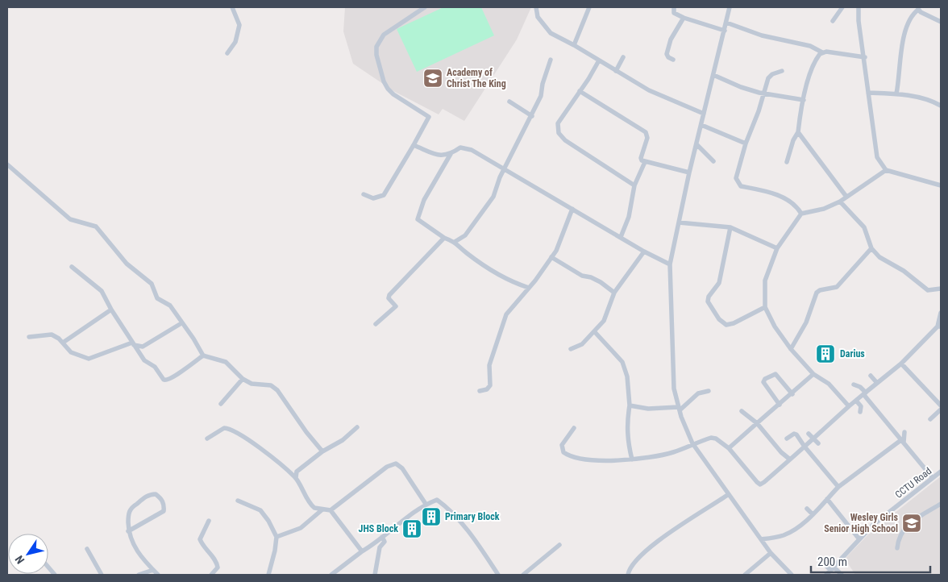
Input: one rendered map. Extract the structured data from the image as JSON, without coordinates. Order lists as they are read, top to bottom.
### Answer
{
  "streets": {
    "street": ["CCTU Road"]
  },
  "places": {
    "school or university": ["Academy of Christ The King", "Wesley Girls Senior High School"],
    "building": ["Darius", "Primary Block", "JHS Block"]
  },
  "scale_bar": "200 m",
  "north": "bottom left"
}
